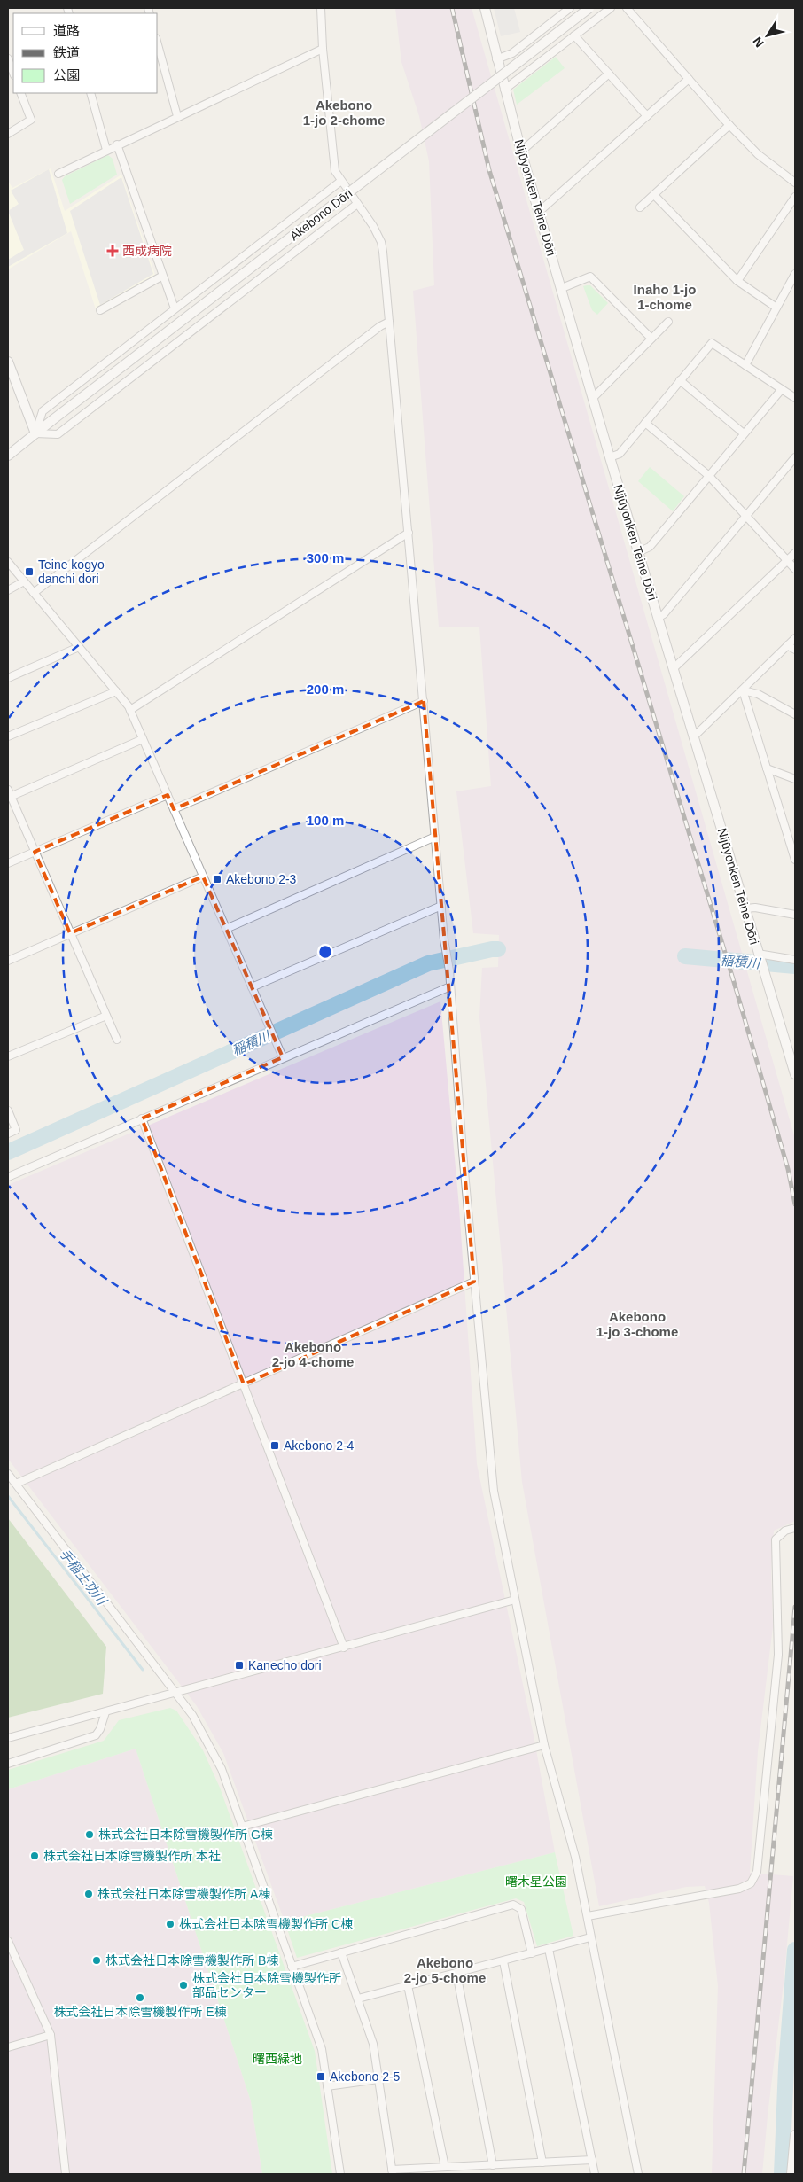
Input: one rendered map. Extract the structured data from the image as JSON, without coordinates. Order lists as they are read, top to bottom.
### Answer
{
  "streets": {
    "street": ["Nijūyonken Teine Dōri", "Akebono Dōri"]
  },
  "districts": [
    "Akebono 1-jo 2-chome",
    "Inaho 1-jo 1-chome",
    "Akebono 1-jo 3-chome",
    "Akebono 2-jo 4-chome",
    "Akebono 2-jo 5-chome"
  ],
  "water": ["稲積川", "手稲土功川"],
  "parks": ["曙木星公園", "曙西緑地"],
  "places": {
    "health": ["西成病院"],
    "transit": [
      "Teine kogyo danchi dori",
      "Akebono 2-3",
      "Akebono 2-4",
      "Kanecho dori",
      "Akebono 2-5"
    ],
    "other": [
      "株式会社日本除雪機製作所 G棟",
      "株式会社日本除雪機製作所 本社",
      "株式会社日本除雪機製作所 A棟",
      "株式会社日本除雪機製作所 C棟",
      "株式会社日本除雪機製作所 B棟",
      "株式会社日本除雪機製作所 部品センター",
      "株式会社日本除雪機製作所 E棟"
    ]
  },
  "legend": ["道路", "鉄道", "公園"],
  "north": "bottom left",
  "rings": ["300 m", "200 m", "100 m"]
}
